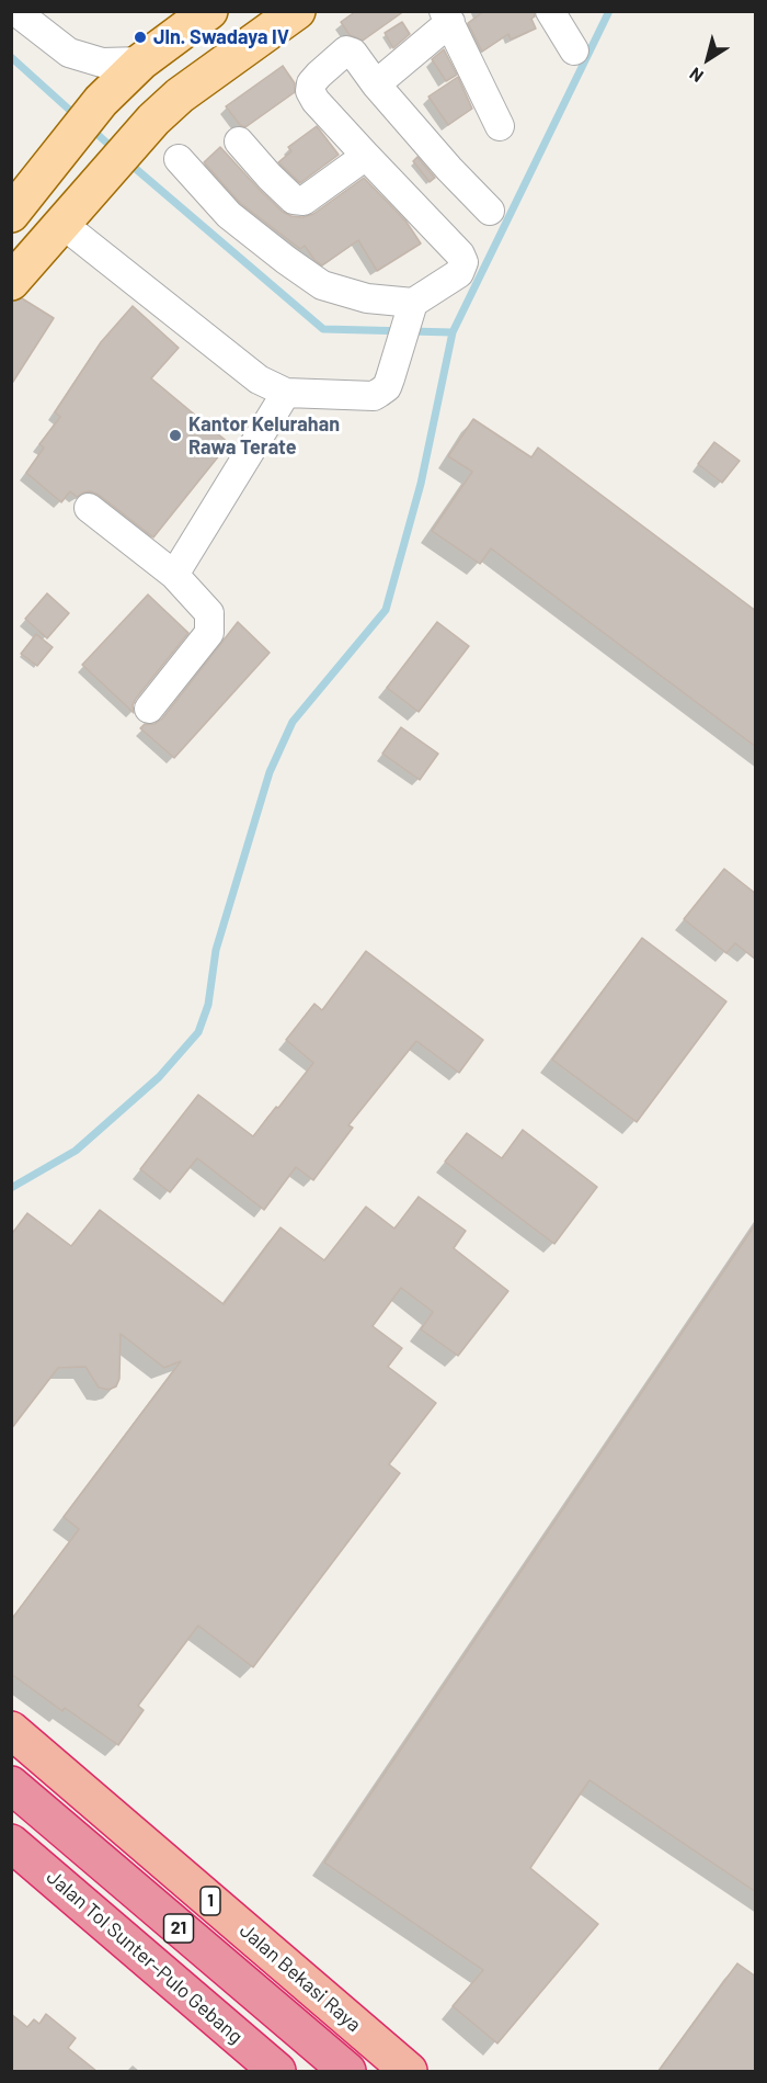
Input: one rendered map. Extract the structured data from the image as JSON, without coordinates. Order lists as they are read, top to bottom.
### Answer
{
  "streets": {
    "highway": [
      "1",
      "21",
      "Jalan Tol Sunter–Pulo Gebang",
      "Jalan Bekasi Raya"
    ]
  },
  "places": ["Jln. Swadaya IV", "Kantor Kelurahan Rawa Terate"],
  "north": "bottom left"
}
